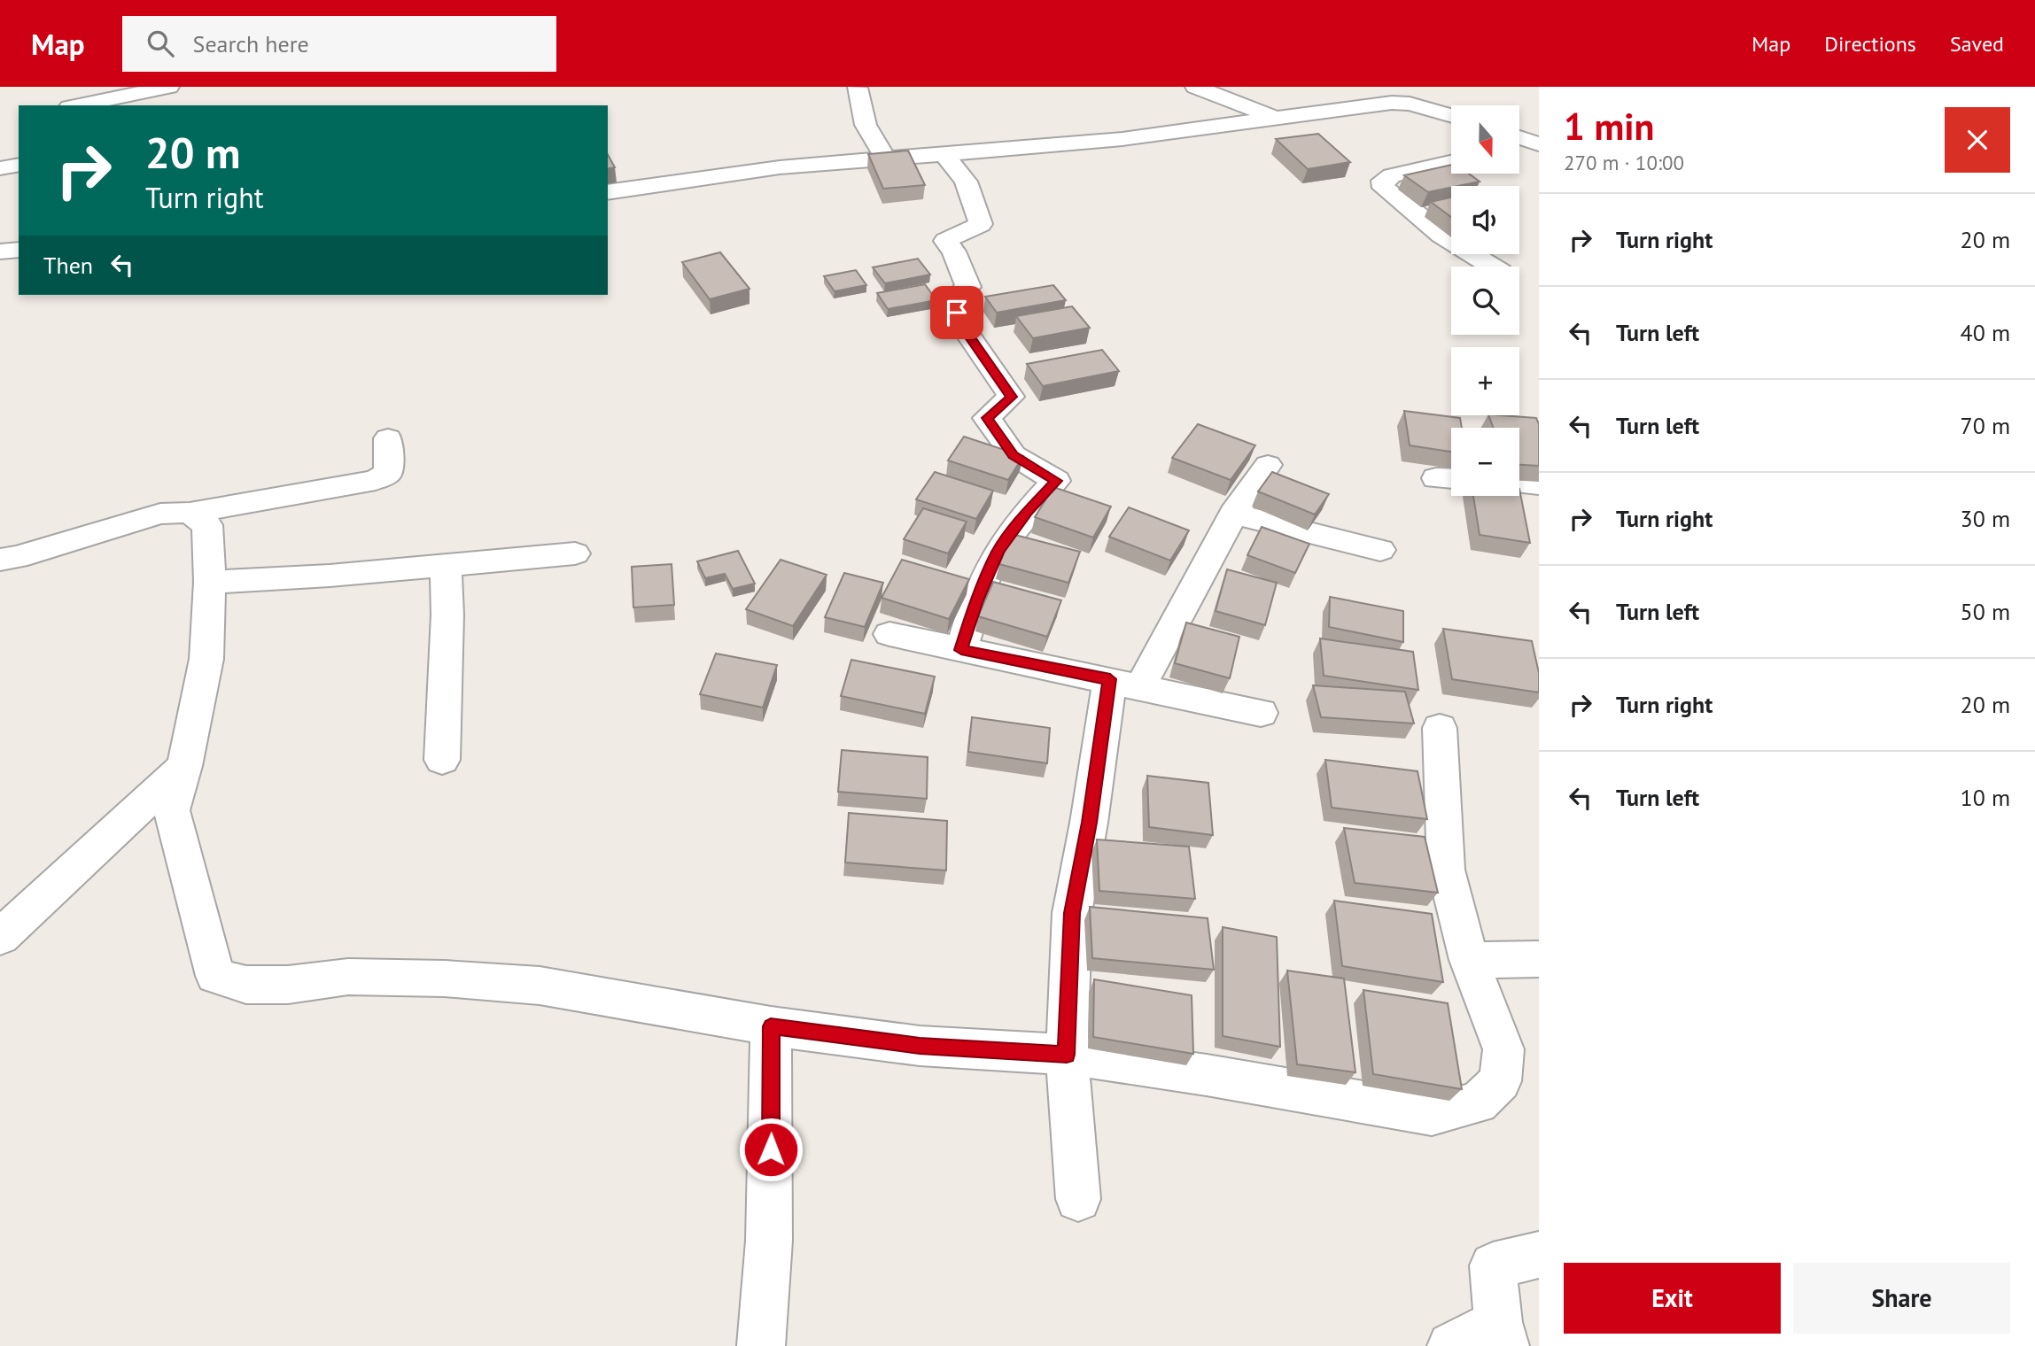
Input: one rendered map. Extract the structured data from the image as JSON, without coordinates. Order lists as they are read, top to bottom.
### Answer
{
  "north": "bottom",
  "page": {
    "header": "Map",
    "search": "Search here",
    "nav": ["Map", "Directions", "Saved"],
    "heading": ["1 min", "270 m · 10:00"],
    "map_buttons": ["+", "−"],
    "turn": ["20 m", "Turn right"],
    "list": [
      {
        "name": "Turn right",
        "value": "20 m"
      },
      {
        "name": "Turn left",
        "value": "40 m"
      },
      {
        "name": "Turn left",
        "value": "70 m"
      },
      {
        "name": "Turn right",
        "value": "30 m"
      },
      {
        "name": "Turn left",
        "value": "50 m"
      },
      {
        "name": "Turn right",
        "value": "20 m"
      },
      {
        "name": "Turn left",
        "value": "10 m"
      }
    ],
    "then": "Then",
    "buttons": ["Exit", "Share"]
  }
}
